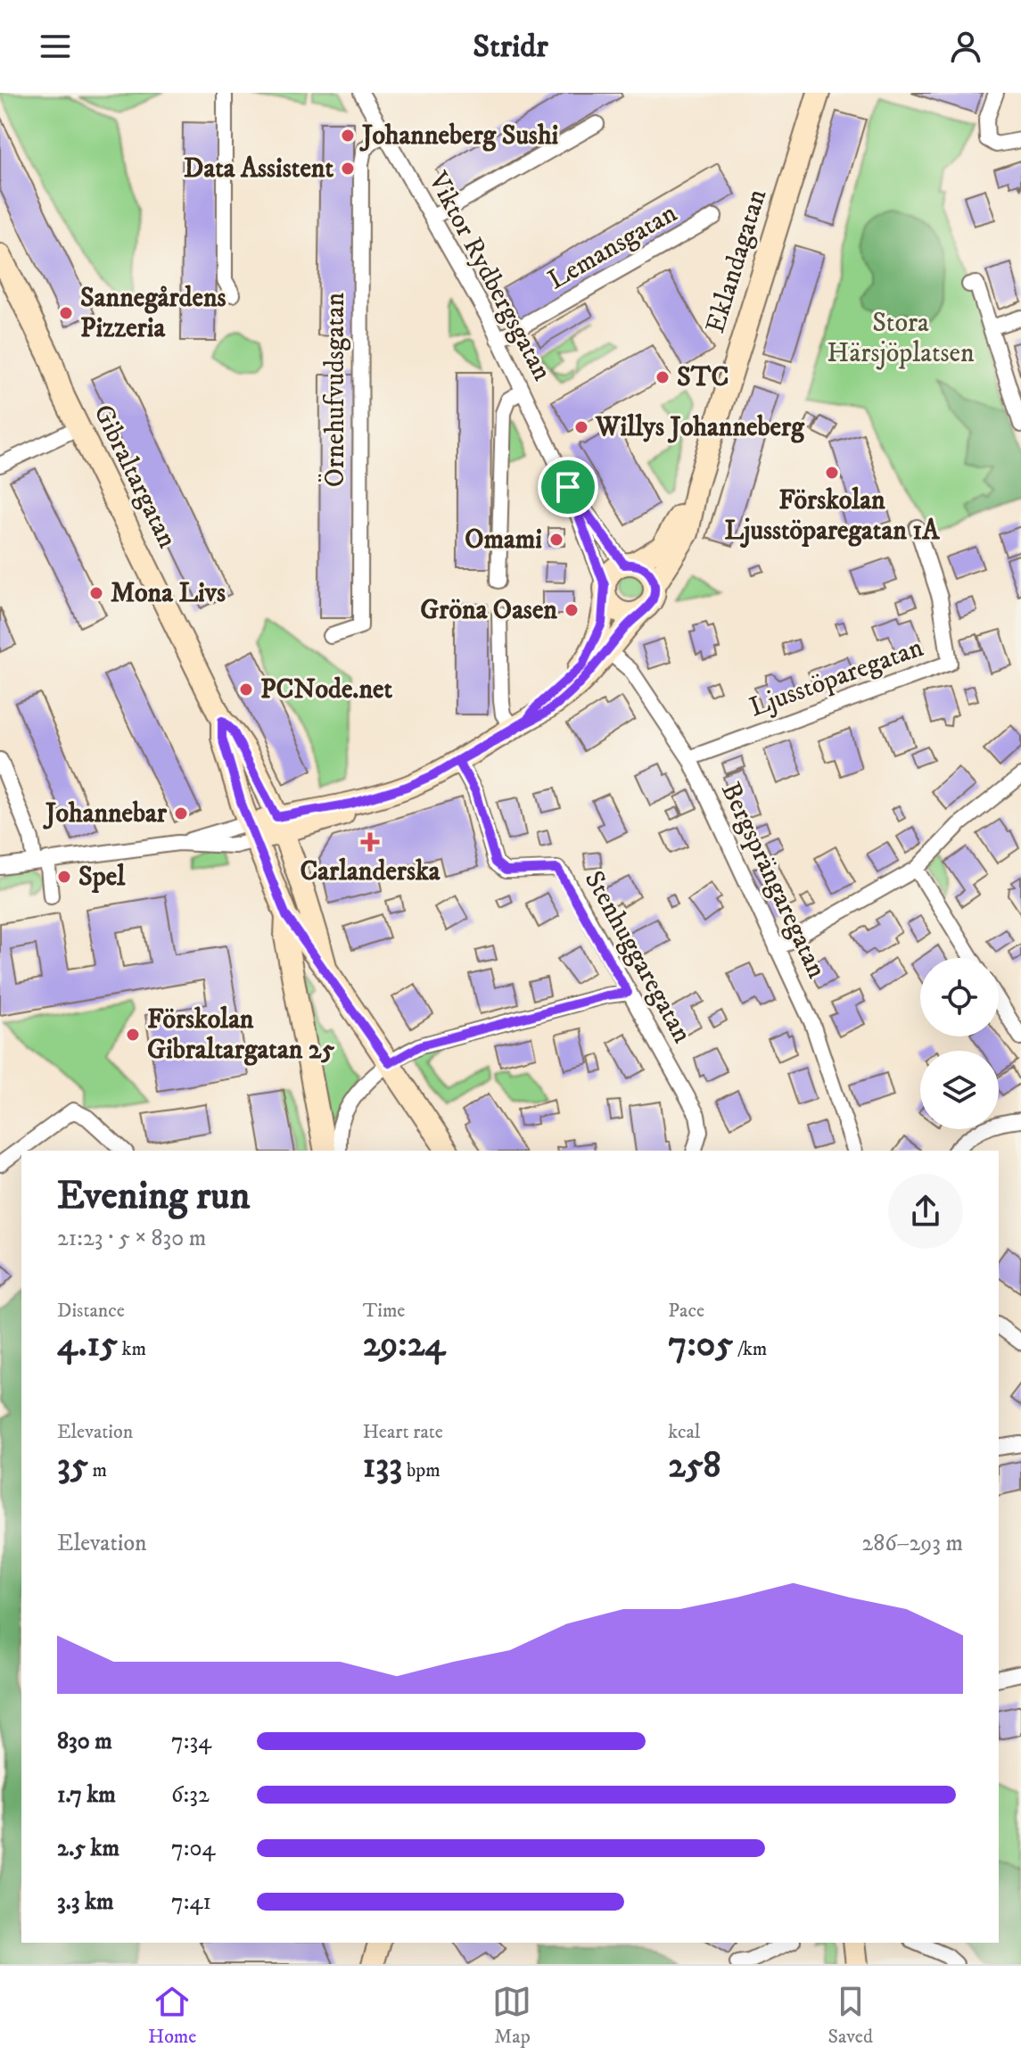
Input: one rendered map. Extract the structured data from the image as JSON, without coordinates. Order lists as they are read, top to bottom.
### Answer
{
  "streets": {
    "street": [
      "Lemansgatan",
      "Eklandagatan",
      "Viktor Rydbergsgatan",
      "Örnehufvudsgatan",
      "Gibraltargatan",
      "Ljusstöparegatan",
      "Bergsprängaregatan",
      "Stenhuggaregatan"
    ]
  },
  "crossings": [
    ["Lemansgatan", "Viktor Rydbergsgatan"],
    ["Eklandagatan", "Viktor Rydbergsgatan"],
    ["Eklandagatan", "Gibraltargatan"],
    ["Eklandagatan", "Bergsprängaregatan"],
    ["Eklandagatan", "Stenhuggaregatan"],
    ["Viktor Rydbergsgatan", "Örnehufvudsgatan"],
    ["Ljusstöparegatan", "Bergsprängaregatan"]
  ],
  "parks": ["Stora Härsjöplatsen"],
  "places": {
    "other": [
      "Johanneberg Sushi",
      "Data Assistent",
      "Sannegårdens Pizzeria",
      "STC",
      "Willys Johanneberg",
      "Förskolan Ljusstöparegatan 1A",
      "Omami",
      "Mona Livs",
      "Gröna Oasen",
      "PCNode.net",
      "Johannebar",
      "Spel",
      "Förskolan Gibraltargatan 25"
    ],
    "health": ["Carlanderska"]
  },
  "page": {
    "header": "Stridr",
    "heading": ["Evening run", "21:23 · 5 × 830 m"],
    "stats": [
      ["Distance", "4.15 km"],
      ["Time", "29:24"],
      ["Pace", "7:05 /km"],
      ["Elevation", "35 m"],
      ["Heart rate", "133 bpm"],
      ["kcal", "258"]
    ],
    "chart": ["Elevation", "286–293 m"],
    "list": [
      {
        "name": "830 m",
        "note": "7:34"
      },
      {
        "name": "1.7 km",
        "note": "6:32"
      },
      {
        "name": "2.5 km",
        "note": "7:04"
      },
      {
        "name": "3.3 km",
        "note": "7:41"
      }
    ],
    "tabs": ["Home", "Map", "Saved"]
  }
}
